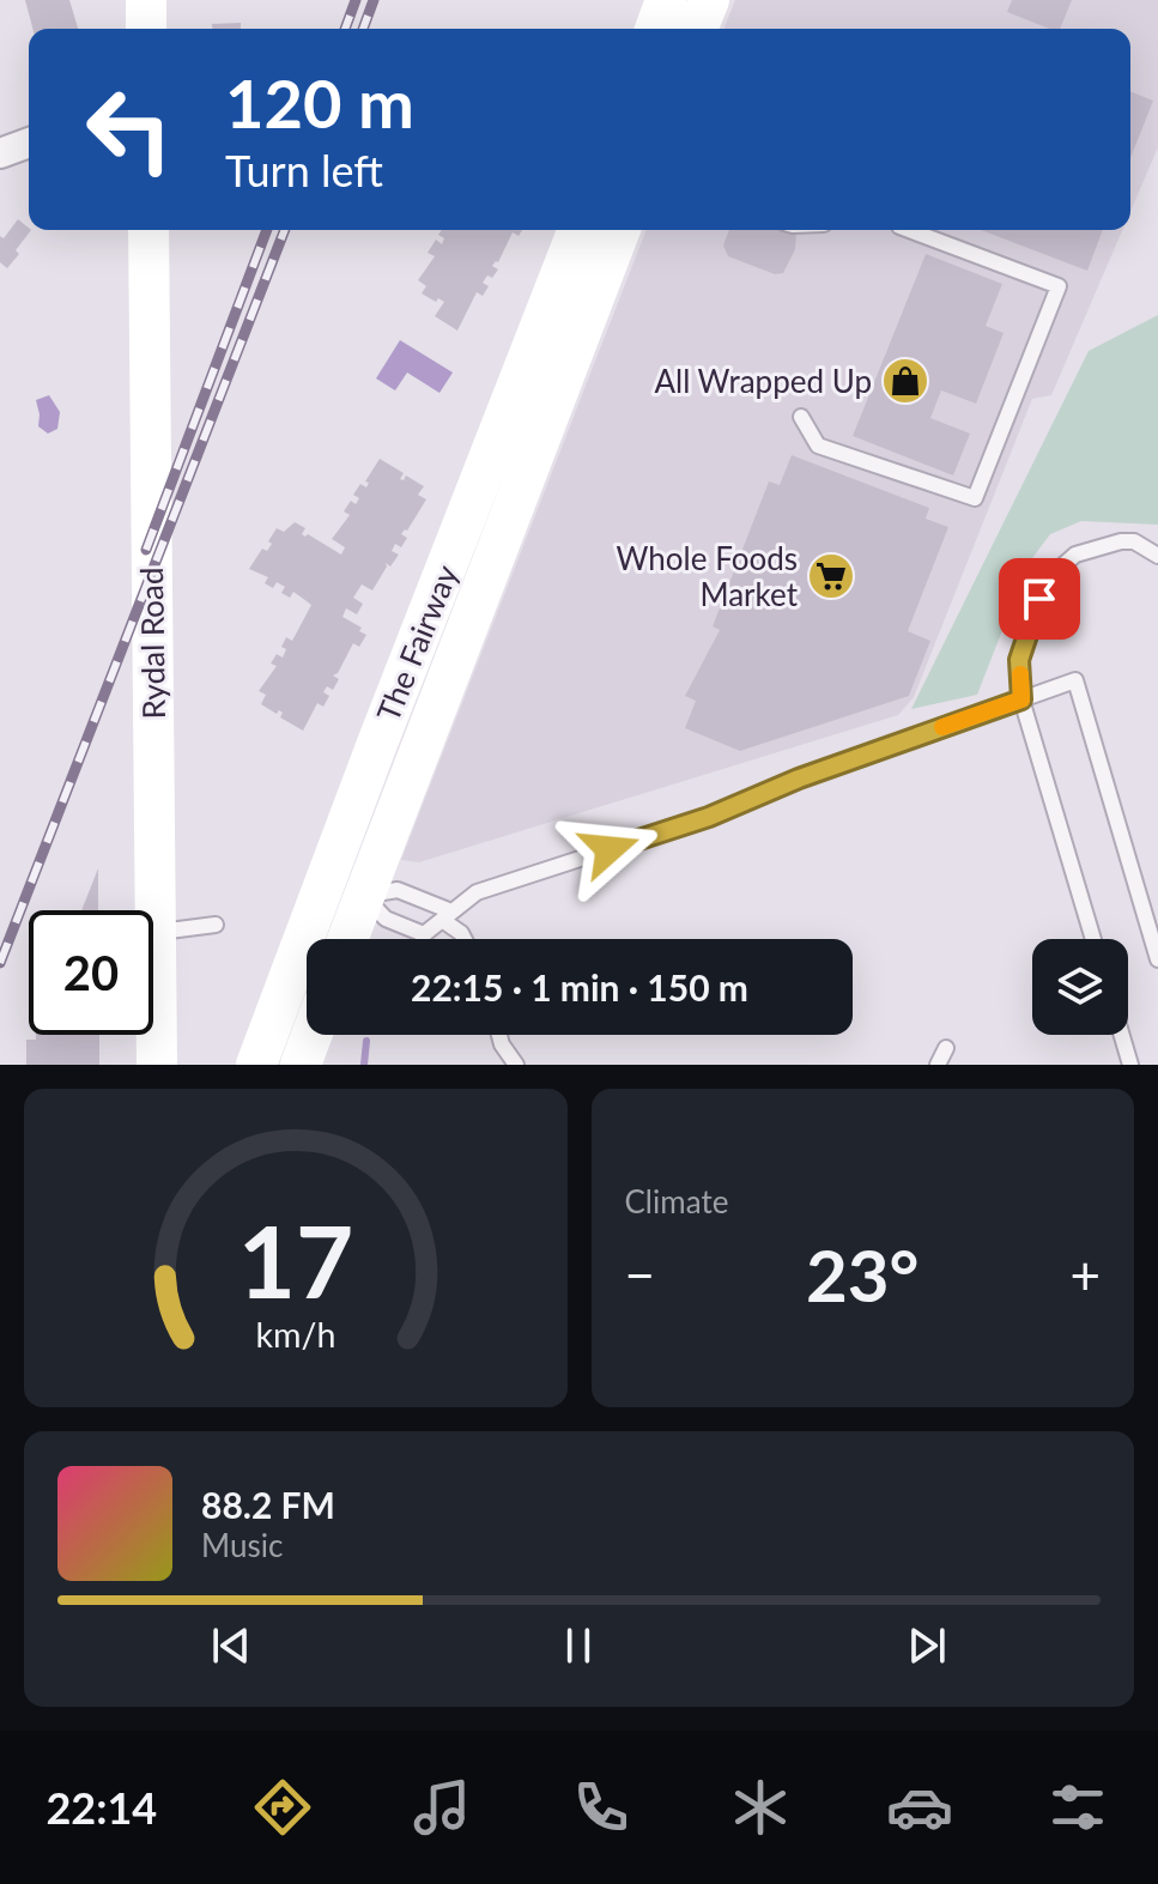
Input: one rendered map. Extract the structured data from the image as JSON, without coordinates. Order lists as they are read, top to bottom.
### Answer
{
  "streets": {
    "main road": ["Rydal Road", "The Fairway"]
  },
  "places": {
    "shop": ["All Wrapped Up"],
    "supermarket": ["Whole Foods Market"]
  },
  "page": {
    "turn": ["120 m", "Turn left"],
    "limit": "20",
    "trip": "22:15 · 1 min · 150 m",
    "tile": "Climate",
    "heat": ["−", "23°", "+"],
    "song": ["88.2 FM", "Music"],
    "tabs": "22:14",
    "gauge": ["17", "km/h"]
  }
}
